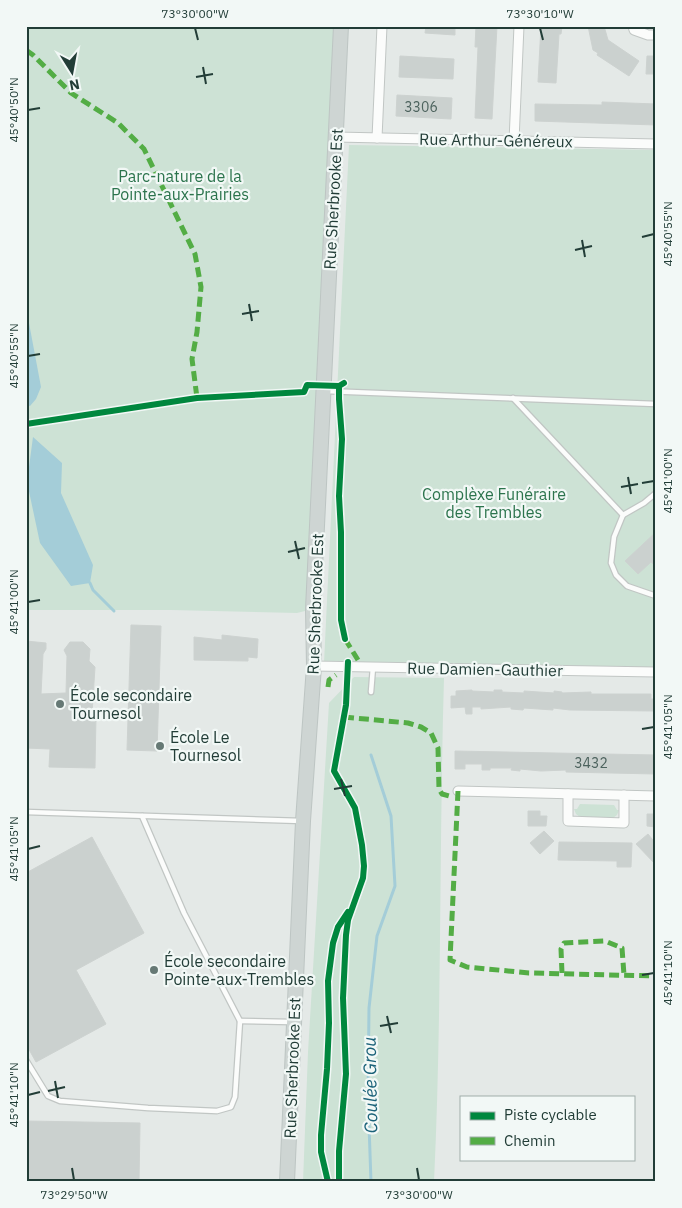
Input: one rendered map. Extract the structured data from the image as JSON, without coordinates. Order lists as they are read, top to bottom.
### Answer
{
  "streets": {
    "main road": ["Rue Sherbrooke Est"],
    "street": ["Rue Arthur-Généreux", "Rue Damien-Gauthier"]
  },
  "crossings": [
    ["Rue Arthur-Généreux", "Rue Sherbrooke Est"],
    ["Rue Sherbrooke Est", "Rue Damien-Gauthier"]
  ],
  "water": ["Coulée Grou"],
  "parks": ["Parc-nature de la Pointe-aux-Prairies", "Complèxe Funéraire des Trembles"],
  "places": ["École secondaire Tournesol", "École Le Tournesol", "École secondaire Pointe-aux-Trembles"],
  "house_numbers": ["3306", "3432"],
  "legend": ["Piste cyclable", "Chemin"],
  "north": "bottom",
  "coordinates": [
    "73°30'00\"W",
    "73°30'10\"W",
    "45°40'50\"N",
    "45°40'55\"N",
    "45°41'00\"N",
    "45°41'05\"N",
    "45°41'10\"N",
    "73°29'50\"W"
  ]
}
